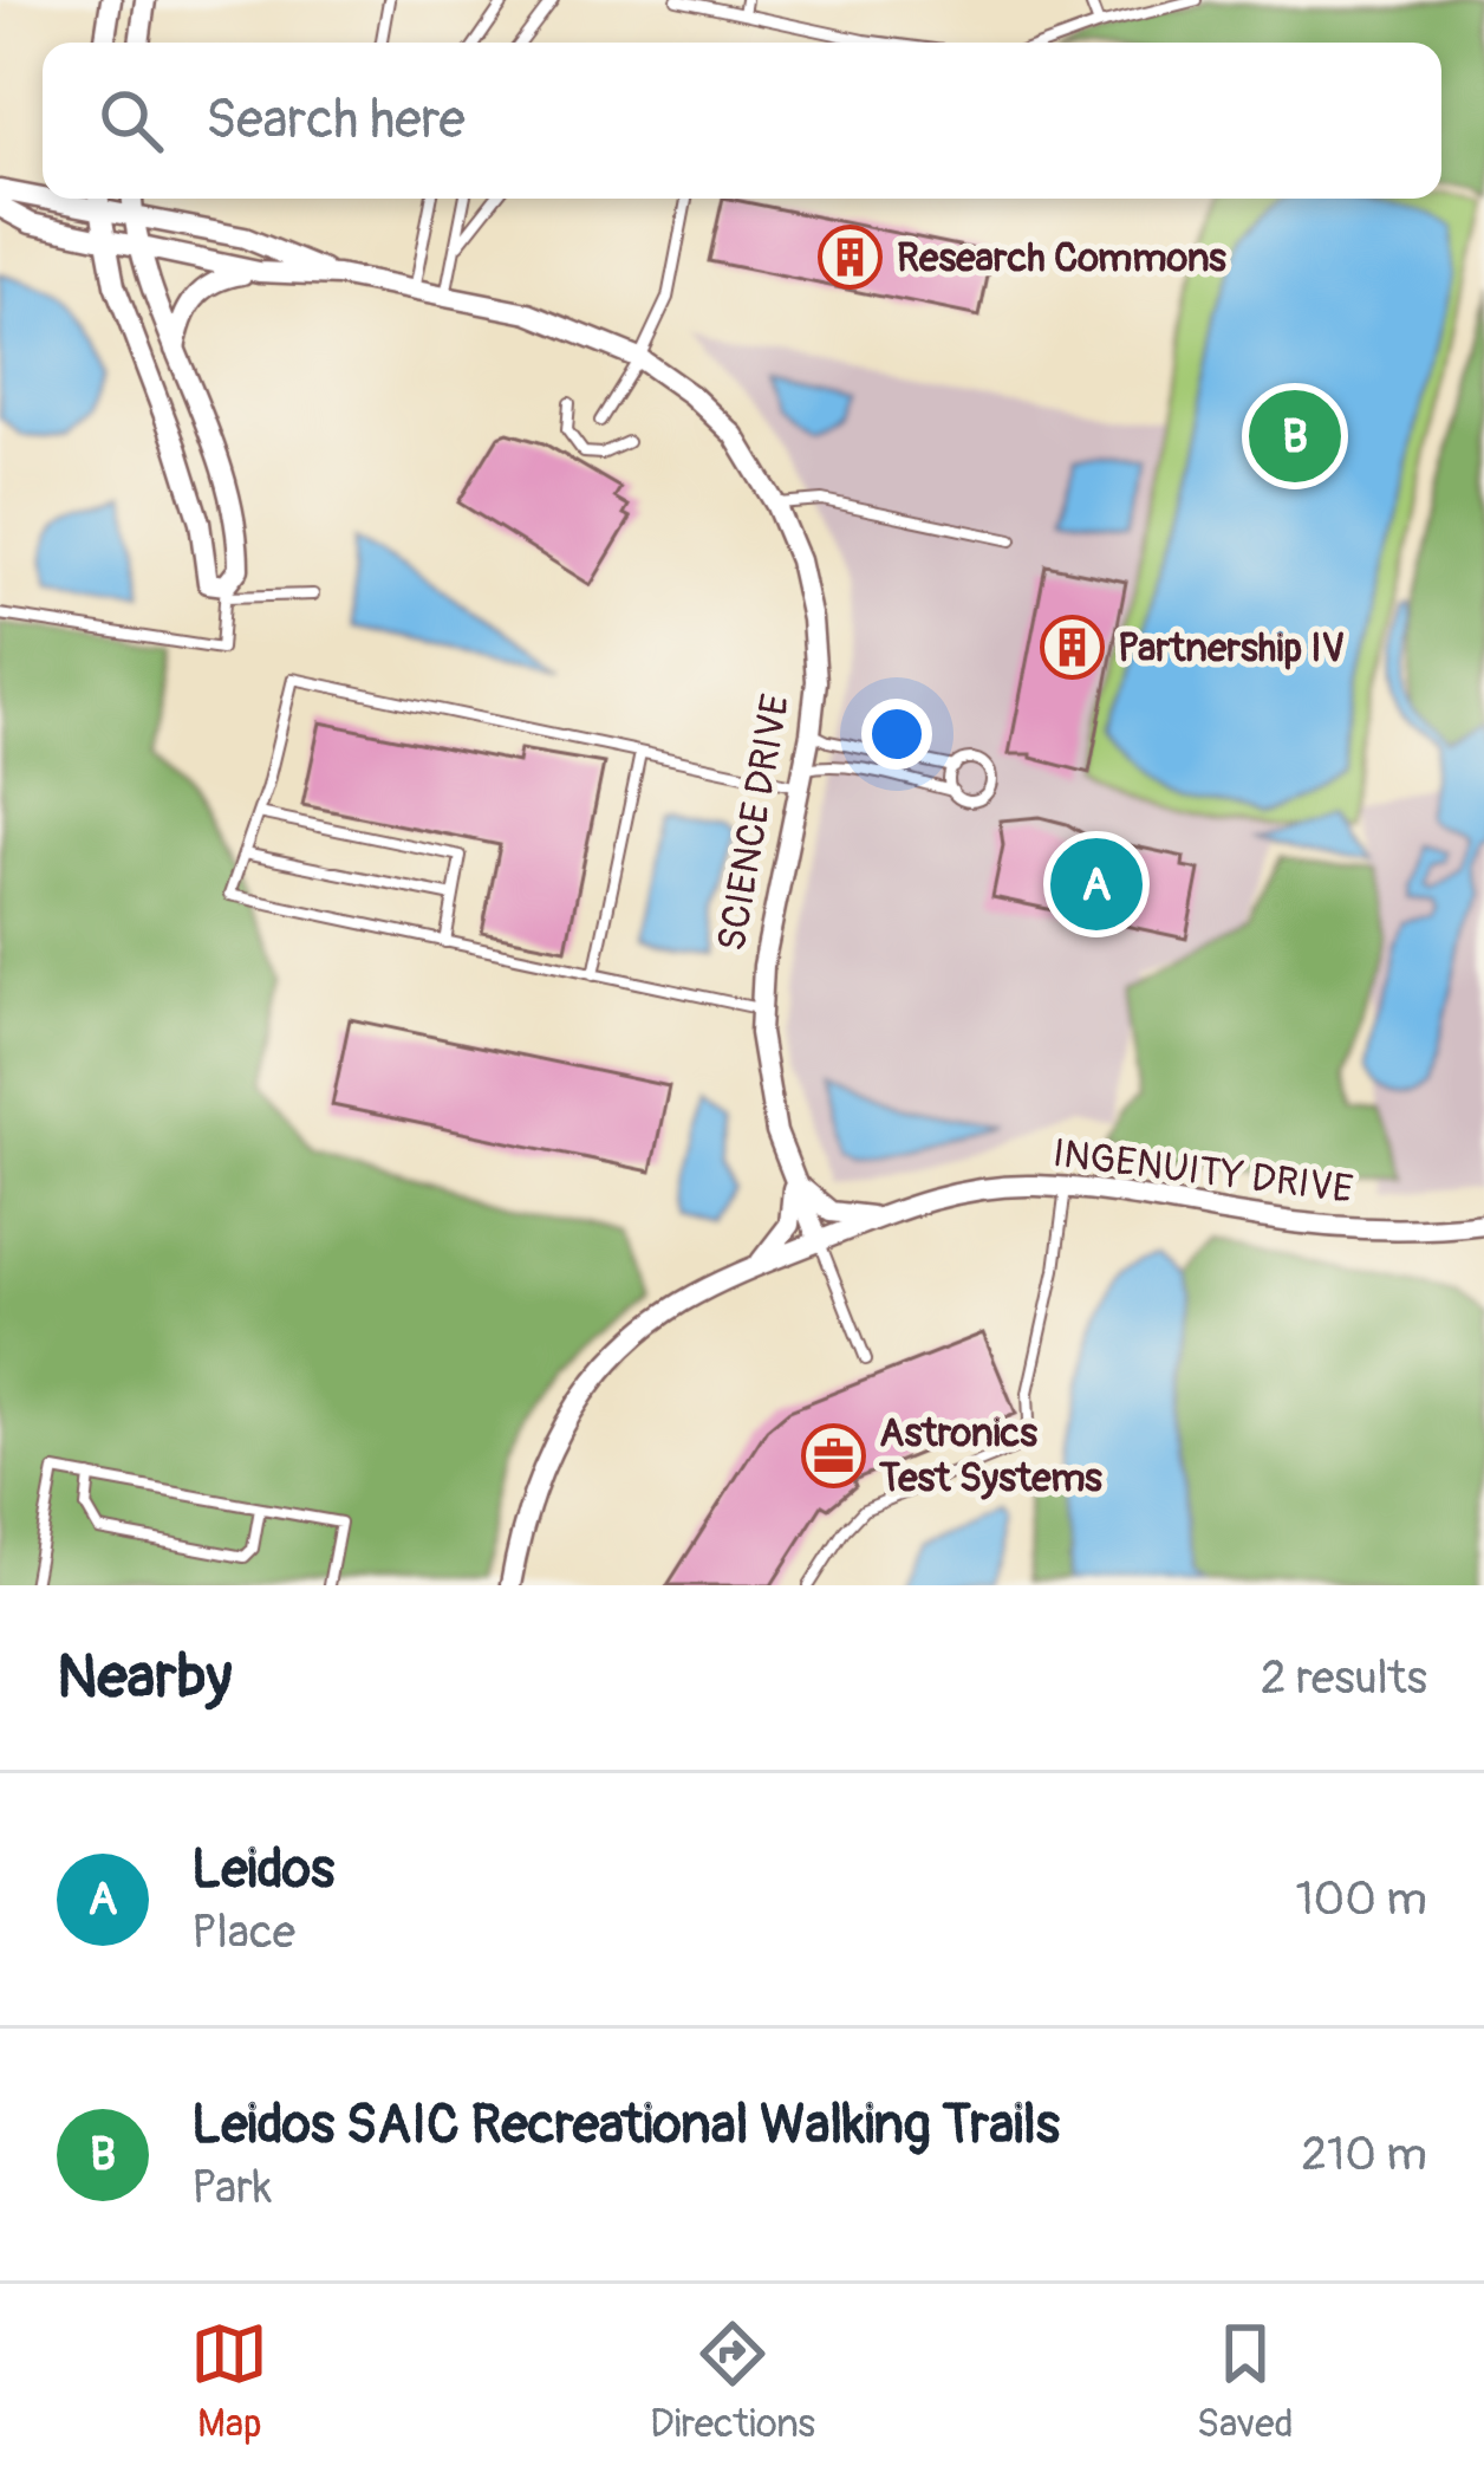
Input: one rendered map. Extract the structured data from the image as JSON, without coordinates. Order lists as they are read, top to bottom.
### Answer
{
  "streets": {
    "street": ["SCIENCE DRIVE", "INGENUITY DRIVE"]
  },
  "crossings": [
    ["SCIENCE DRIVE", "INGENUITY DRIVE"]
  ],
  "places": {
    "building": ["Research Commons", "Partnership IV"],
    "office": ["Astronics Test Systems"]
  },
  "page": {
    "search": "Search here",
    "pins": ["B", "A"],
    "heading": ["Nearby", "2 results"],
    "list": [
      {
        "mark": "A",
        "name": "Leidos",
        "note": "Place",
        "value": "100 m"
      },
      {
        "mark": "B",
        "name": "Leidos SAIC Recreational Walking Trails",
        "note": "Park",
        "value": "210 m"
      }
    ],
    "nav": ["Map", "Directions", "Saved"]
  }
}
